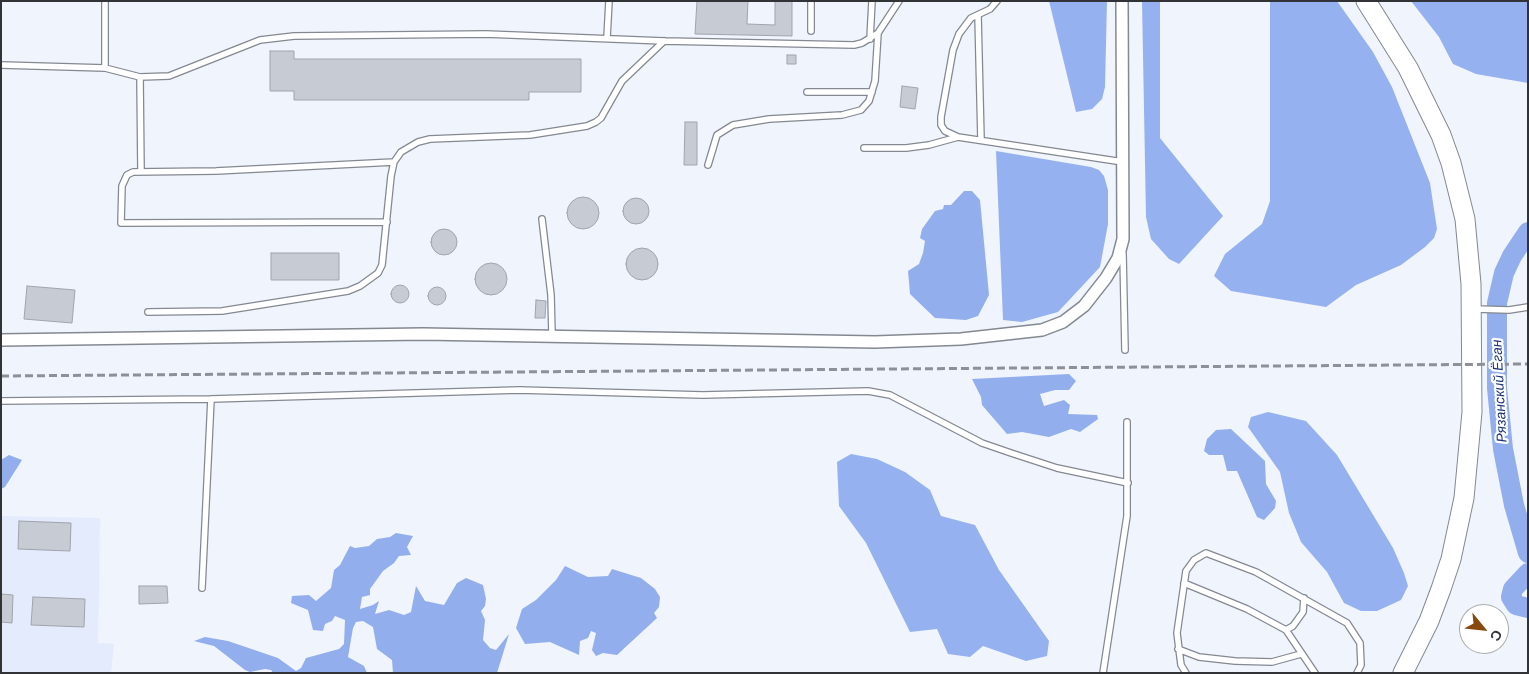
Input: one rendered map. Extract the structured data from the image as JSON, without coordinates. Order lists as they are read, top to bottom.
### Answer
{
  "water": ["Рязанский Ёган"],
  "north": "bottom right"
}
